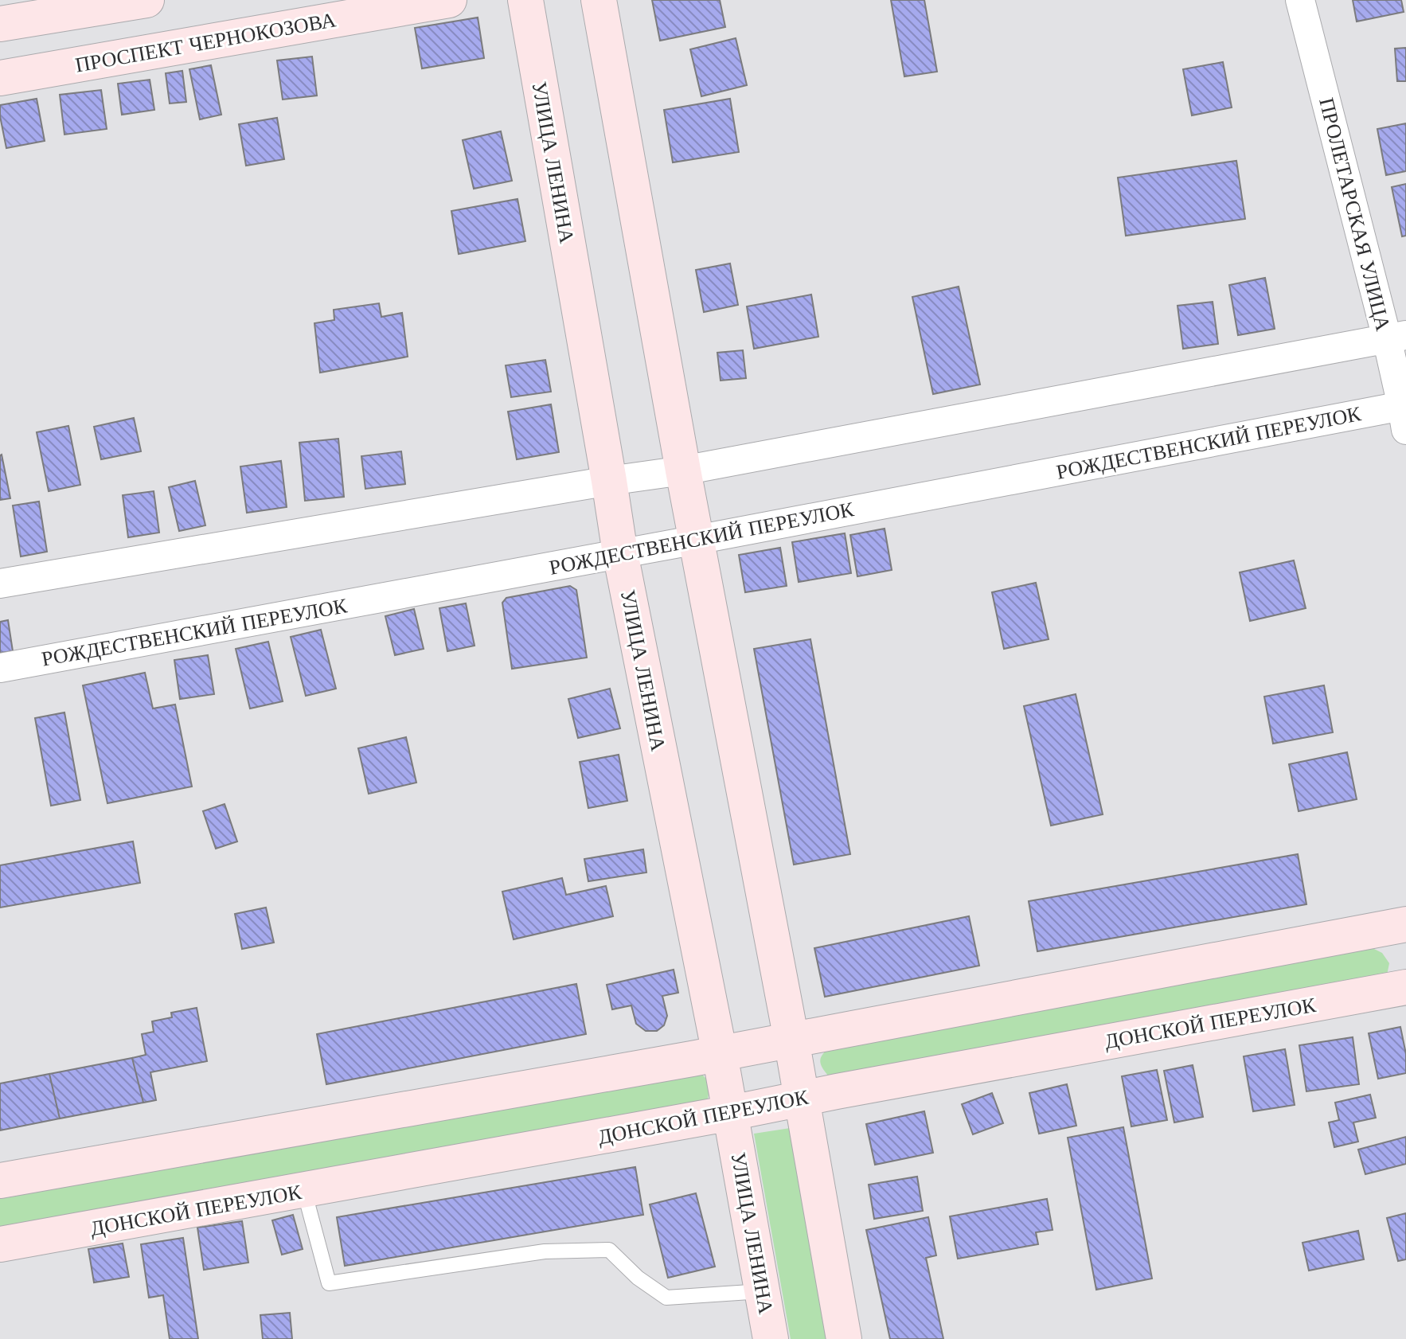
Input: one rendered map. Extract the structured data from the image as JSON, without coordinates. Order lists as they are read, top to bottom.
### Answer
{
  "streets": {
    "main road": ["ПРОСПЕКТ ЧЕРНОКОЗОВА", "УЛИЦА ЛЕНИНА", "ДОНСКОЙ ПЕРЕУЛОК"],
    "street": ["ПРОЛЕТАРСКАЯ УЛИЦА", "РОЖДЕСТВЕНСКИЙ ПЕРЕУЛОК"]
  },
  "crossings": [
    ["УЛИЦА ЛЕНИНА", "РОЖДЕСТВЕНСКИЙ ПЕРЕУЛОК"],
    ["УЛИЦА ЛЕНИНА", "ДОНСКОЙ ПЕРЕУЛОК"],
    ["ПРОЛЕТАРСКАЯ УЛИЦА", "РОЖДЕСТВЕНСКИЙ ПЕРЕУЛОК"]
  ]
}
